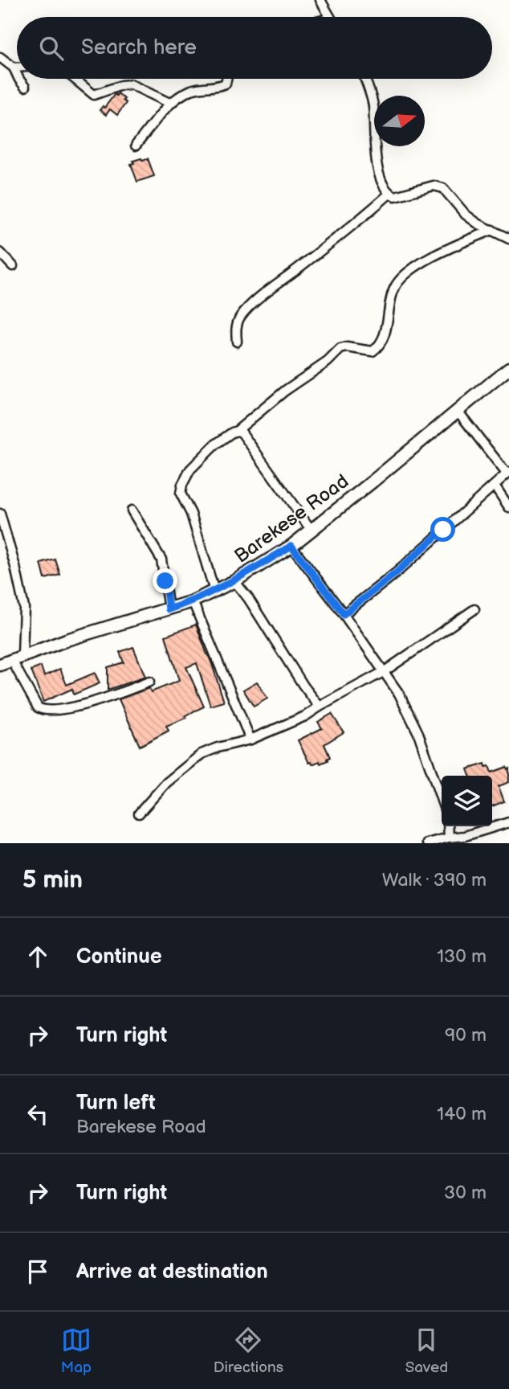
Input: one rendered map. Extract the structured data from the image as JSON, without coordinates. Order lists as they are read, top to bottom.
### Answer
{
  "streets": {
    "main road": ["Barekese Road"]
  },
  "north": "right",
  "page": {
    "search": "Search here",
    "heading": ["5 min", "Walk · 390 m"],
    "list": [
      ["Continue", "130 m"],
      ["Turn right", "90 m"],
      ["Turn left", "Barekese Road", "140 m"],
      ["Turn right", "30 m"],
      "Arrive at destination"
    ],
    "nav": ["Map", "Directions", "Saved"]
  }
}
